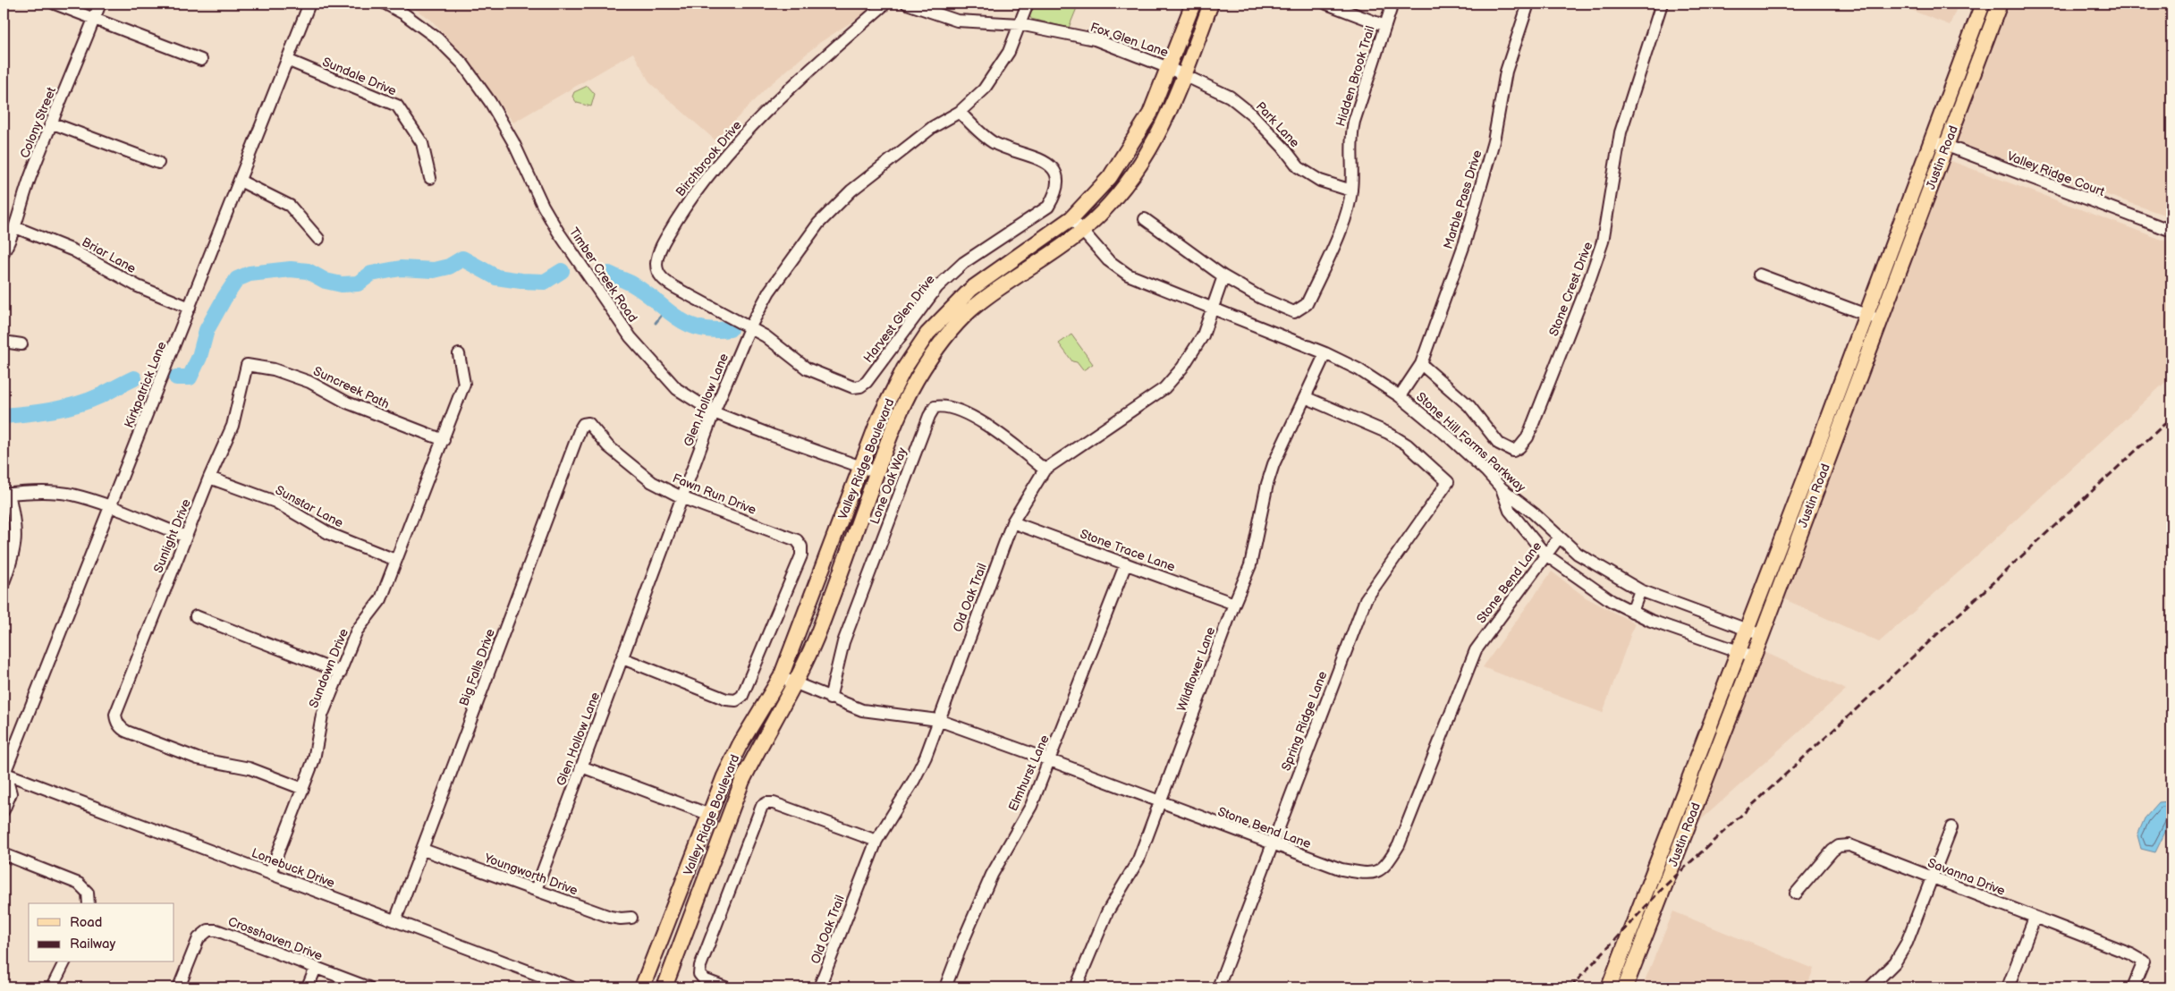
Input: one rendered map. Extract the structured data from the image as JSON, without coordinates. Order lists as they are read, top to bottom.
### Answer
{
  "streets": {
    "main road": ["Justin Road", "Valley Ridge Boulevard"],
    "street": [
      "Fox Glen Lane",
      "Sundale Drive",
      "Hidden Brook Trail",
      "Colony Street",
      "Park Lane",
      "Birchbrook Drive",
      "Valley Ridge Court",
      "Marble Pass Drive",
      "Briar Lane",
      "Timber Creek Road",
      "Stone Crest Drive",
      "Harvest Glen Drive",
      "Kirkpatrick Lane",
      "Suncreek Path",
      "Glen Hollow Lane",
      "Stone Hill Farms Parkway",
      "Lone Oak Way",
      "Fawn Run Drive",
      "Sunstar Lane",
      "Sunlight Drive",
      "Stone Trace Lane",
      "Stone Bend Lane",
      "Old Oak Trail",
      "Big Falls Drive",
      "Sundown Drive",
      "Wildflower Lane",
      "Spring Ridge Lane",
      "Elmhurst Lane",
      "Lonebuck Drive",
      "Youngworth Drive",
      "Savanna Drive",
      "Crosshaven Drive"
    ]
  },
  "crossings": [
    ["Fox Glen Lane", "Park Lane"],
    ["Fox Glen Lane", "Glen Hollow Lane"],
    ["Fox Glen Lane", "Valley Ridge Boulevard"],
    ["Sundale Drive", "Kirkpatrick Lane"],
    ["Hidden Brook Trail", "Park Lane"],
    ["Hidden Brook Trail", "Old Oak Trail"],
    ["Colony Street", "Briar Lane"],
    ["Park Lane", "Valley Ridge Boulevard"],
    ["Justin Road", "Valley Ridge Court"],
    ["Justin Road", "Stone Hill Farms Parkway"],
    ["Birchbrook Drive", "Harvest Glen Drive"],
    ["Birchbrook Drive", "Glen Hollow Lane"],
    ["Marble Pass Drive", "Stone Crest Drive"],
    ["Marble Pass Drive", "Stone Hill Farms Parkway"],
    ["Briar Lane", "Kirkpatrick Lane"],
    ["Timber Creek Road", "Glen Hollow Lane"],
    ["Timber Creek Road", "Valley Ridge Boulevard"],
    ["Harvest Glen Drive", "Glen Hollow Lane"],
    ["Kirkpatrick Lane", "Lonebuck Drive"],
    ["Suncreek Path", "Sunlight Drive"],
    ["Suncreek Path", "Sundown Drive"],
    ["Glen Hollow Lane", "Fawn Run Drive"],
    ["Glen Hollow Lane", "Youngworth Drive"],
    ["Stone Hill Farms Parkway", "Valley Ridge Boulevard"],
    ["Stone Hill Farms Parkway", "Stone Bend Lane"],
    ["Stone Hill Farms Parkway", "Old Oak Trail"],
    ["Stone Hill Farms Parkway", "Wildflower Lane"],
    ["Valley Ridge Boulevard", "Stone Bend Lane"],
    ["Lone Oak Way", "Stone Bend Lane"],
    ["Lone Oak Way", "Old Oak Trail"],
    ["Fawn Run Drive", "Big Falls Drive"],
    ["Sunstar Lane", "Sunlight Drive"],
    ["Sunstar Lane", "Sundown Drive"],
    ["Sunlight Drive", "Sundown Drive"],
    ["Stone Trace Lane", "Old Oak Trail"],
    ["Stone Trace Lane", "Wildflower Lane"],
    ["Stone Trace Lane", "Elmhurst Lane"],
    ["Stone Bend Lane", "Old Oak Trail"],
    ["Stone Bend Lane", "Wildflower Lane"],
    ["Stone Bend Lane", "Spring Ridge Lane"],
    ["Stone Bend Lane", "Elmhurst Lane"],
    ["Big Falls Drive", "Lonebuck Drive"],
    ["Big Falls Drive", "Youngworth Drive"],
    ["Sundown Drive", "Lonebuck Drive"],
    ["Wildflower Lane", "Spring Ridge Lane"]
  ],
  "legend": ["Road", "Railway"]
}
